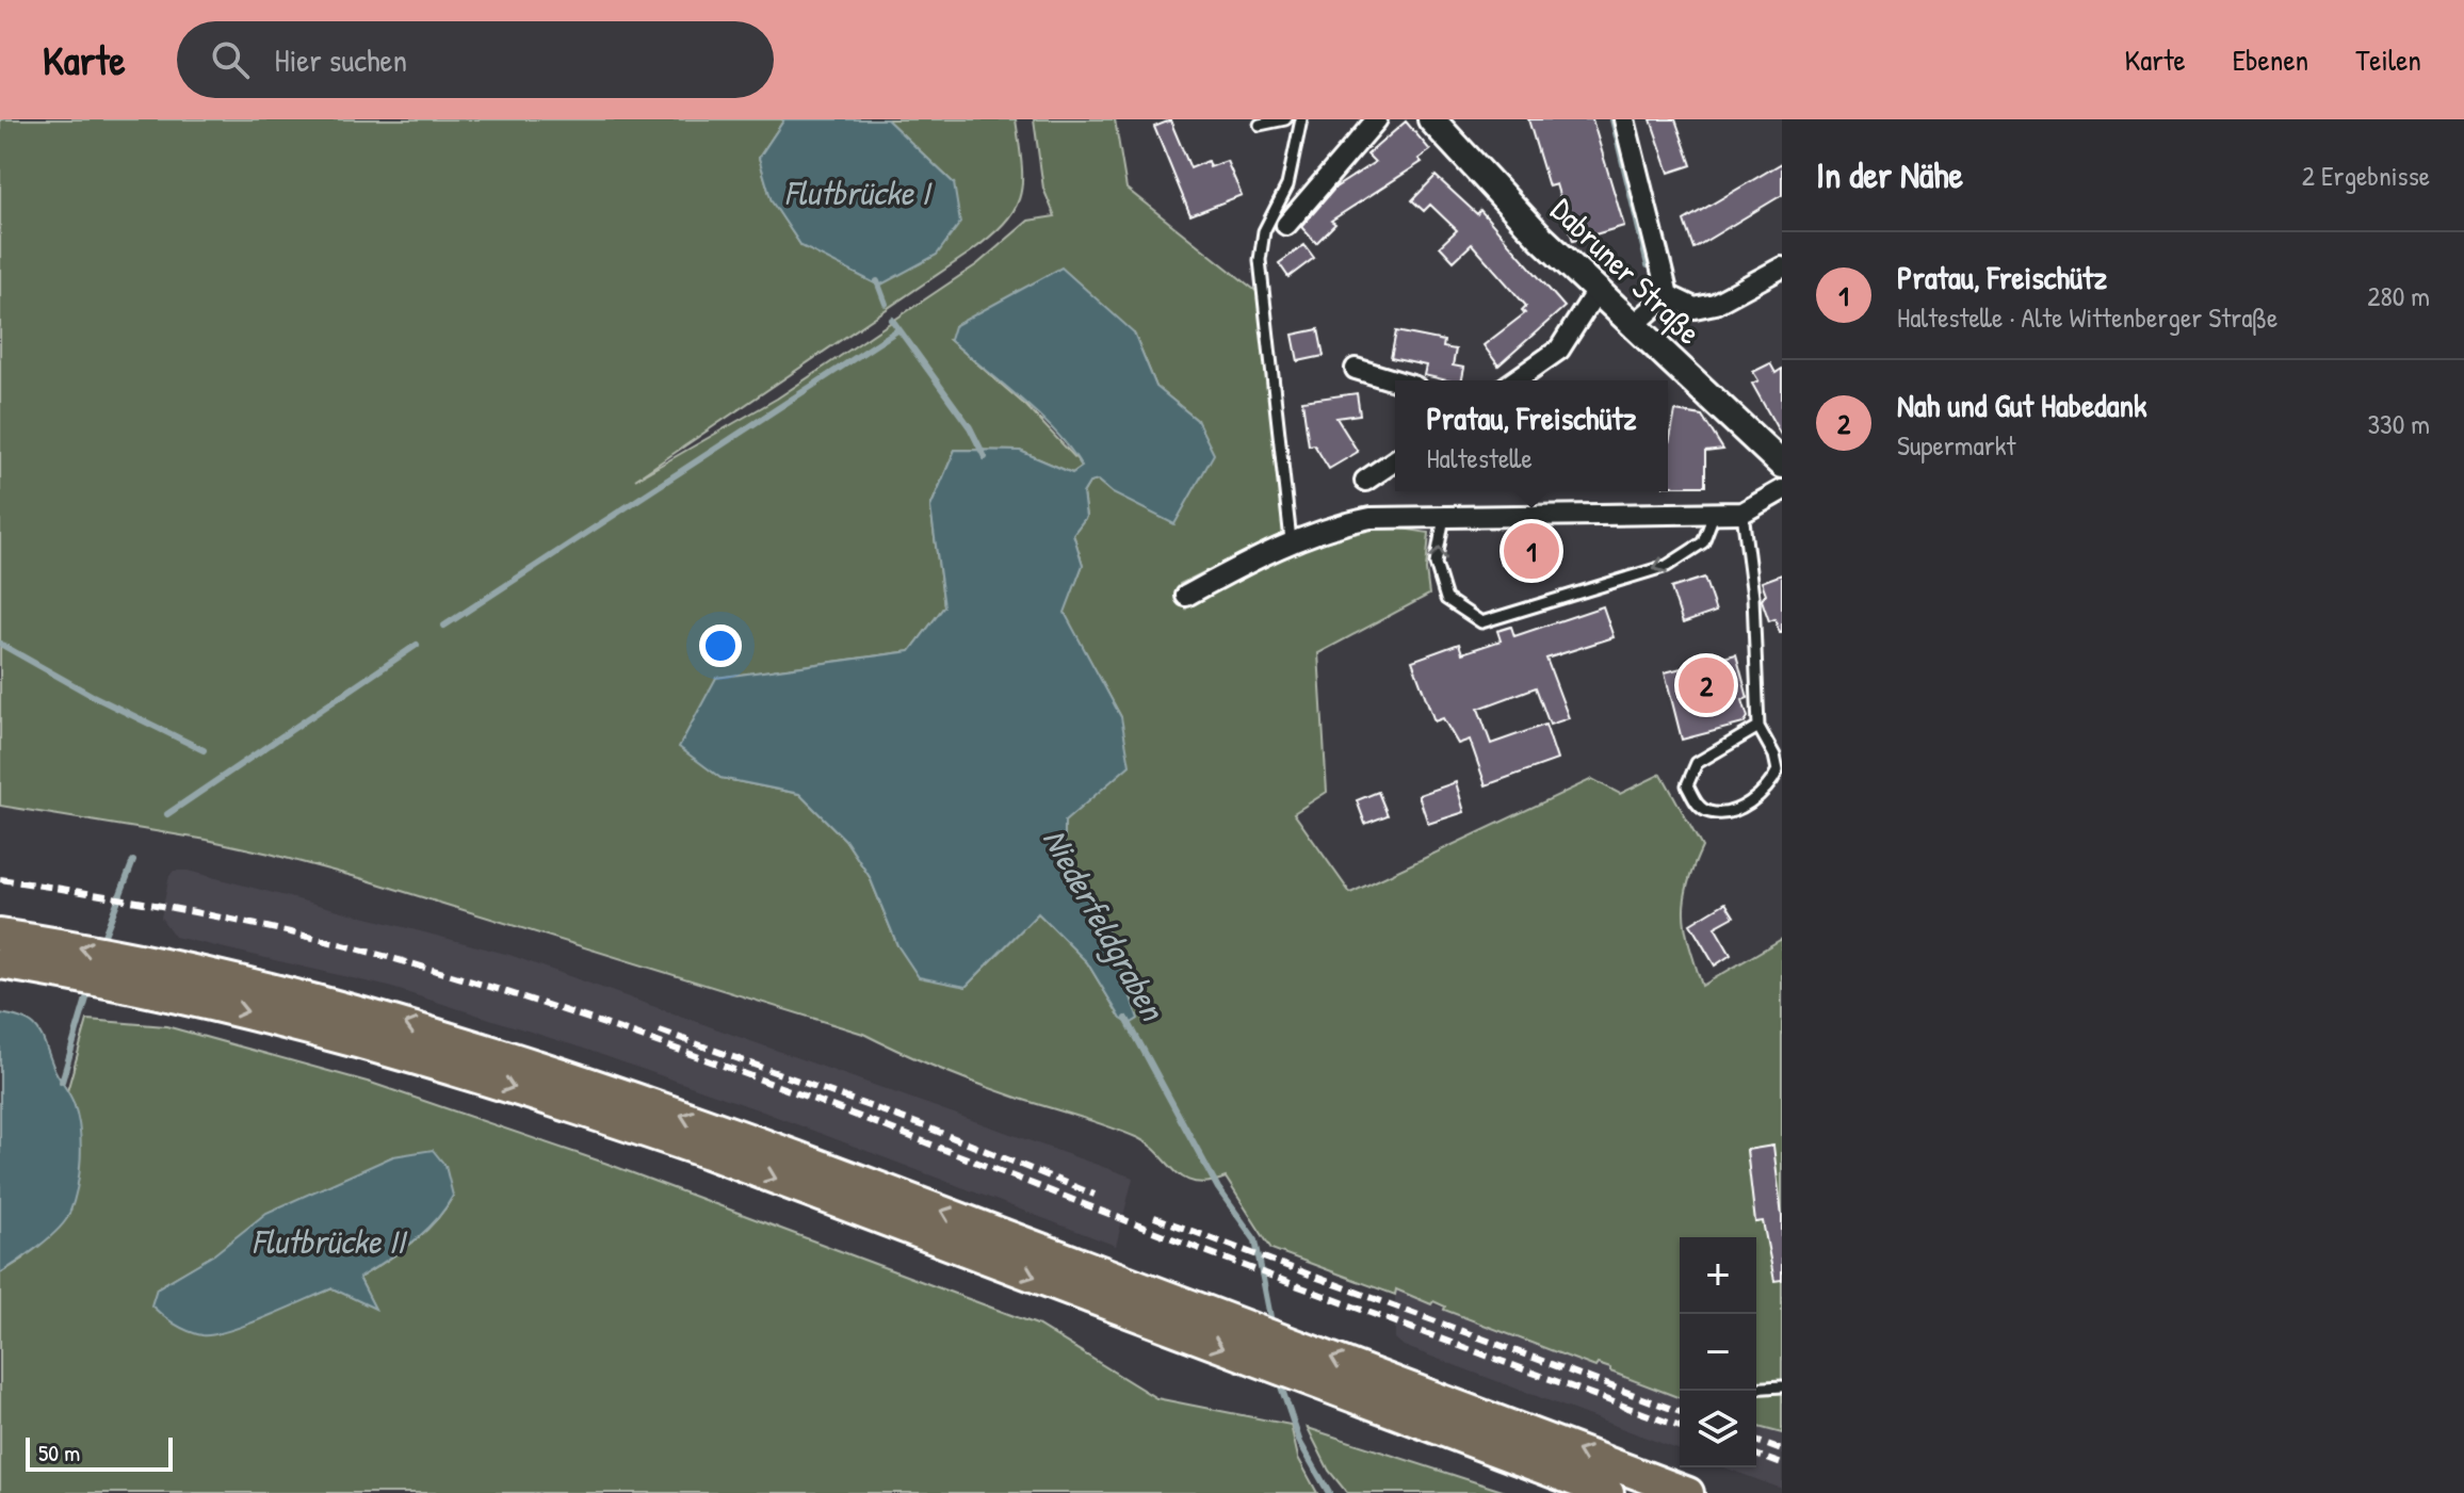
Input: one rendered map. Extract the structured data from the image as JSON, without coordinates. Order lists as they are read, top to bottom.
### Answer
{
  "streets": {
    "street": ["Dabruner Straße"]
  },
  "water": ["Flutbrücke I", "Niederfeldgraben", "Flutbrücke II"],
  "scale_bar": "50 m",
  "page": {
    "header": "Karte",
    "search": "Hier suchen",
    "nav": ["Karte", "Ebenen", "Teilen"],
    "heading": ["In der Nähe", "2 Ergebnisse"],
    "list": [
      {
        "mark": "1",
        "name": "Pratau, Freischütz",
        "note": "Haltestelle · Alte Wittenberger Straße",
        "value": "280 m"
      },
      {
        "mark": "2",
        "name": "Nah und Gut Habedank",
        "note": "Supermarkt",
        "value": "330 m"
      }
    ],
    "popup": ["Pratau, Freischütz", "Haltestelle"],
    "pins": ["1", "2"],
    "map_buttons": ["+", "−"],
    "scale": "50 m"
  }
}
